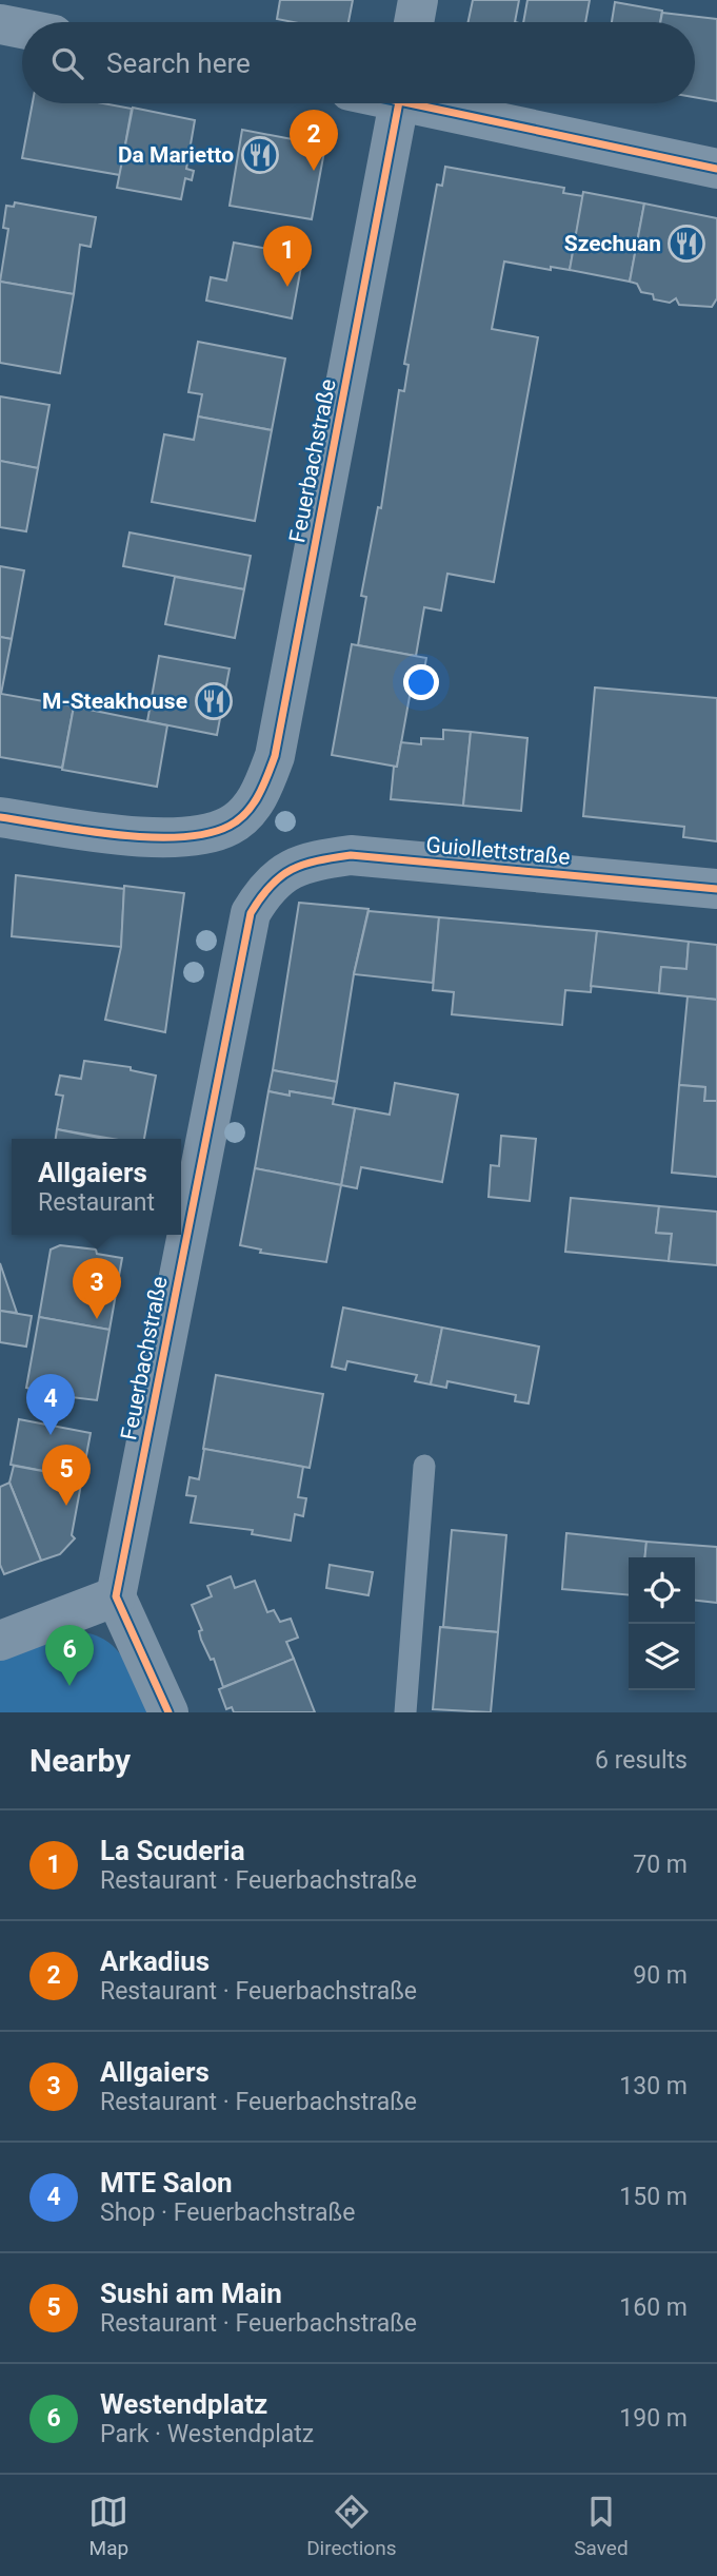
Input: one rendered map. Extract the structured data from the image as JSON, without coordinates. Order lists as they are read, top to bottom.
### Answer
{
  "streets": {
    "street": ["Feuerbachstraße", "Guiollettstraße"]
  },
  "crossings": [
    ["Feuerbachstraße", "Guiollettstraße"]
  ],
  "places": {
    "restaurant": ["Da Marietto", "Szechuan", "M-Steakhouse"]
  },
  "page": {
    "search": "Search here",
    "pins": [
      "2",
      "1",
      "3",
      "4",
      "5",
      "6"
    ],
    "popup": ["Allgaiers", "Restaurant"],
    "heading": ["Nearby", "6 results"],
    "list": [
      {
        "mark": "1",
        "name": "La Scuderia",
        "note": "Restaurant · Feuerbachstraße",
        "value": "70 m"
      },
      {
        "mark": "2",
        "name": "Arkadius",
        "note": "Restaurant · Feuerbachstraße",
        "value": "90 m"
      },
      {
        "mark": "3",
        "name": "Allgaiers",
        "note": "Restaurant · Feuerbachstraße",
        "value": "130 m"
      },
      {
        "mark": "4",
        "name": "MTE Salon",
        "note": "Shop · Feuerbachstraße",
        "value": "150 m"
      },
      {
        "mark": "5",
        "name": "Sushi am Main",
        "note": "Restaurant · Feuerbachstraße",
        "value": "160 m"
      },
      {
        "mark": "6",
        "name": "Westendplatz",
        "note": "Park · Westendplatz",
        "value": "190 m"
      }
    ],
    "nav": ["Map", "Directions", "Saved"]
  }
}
